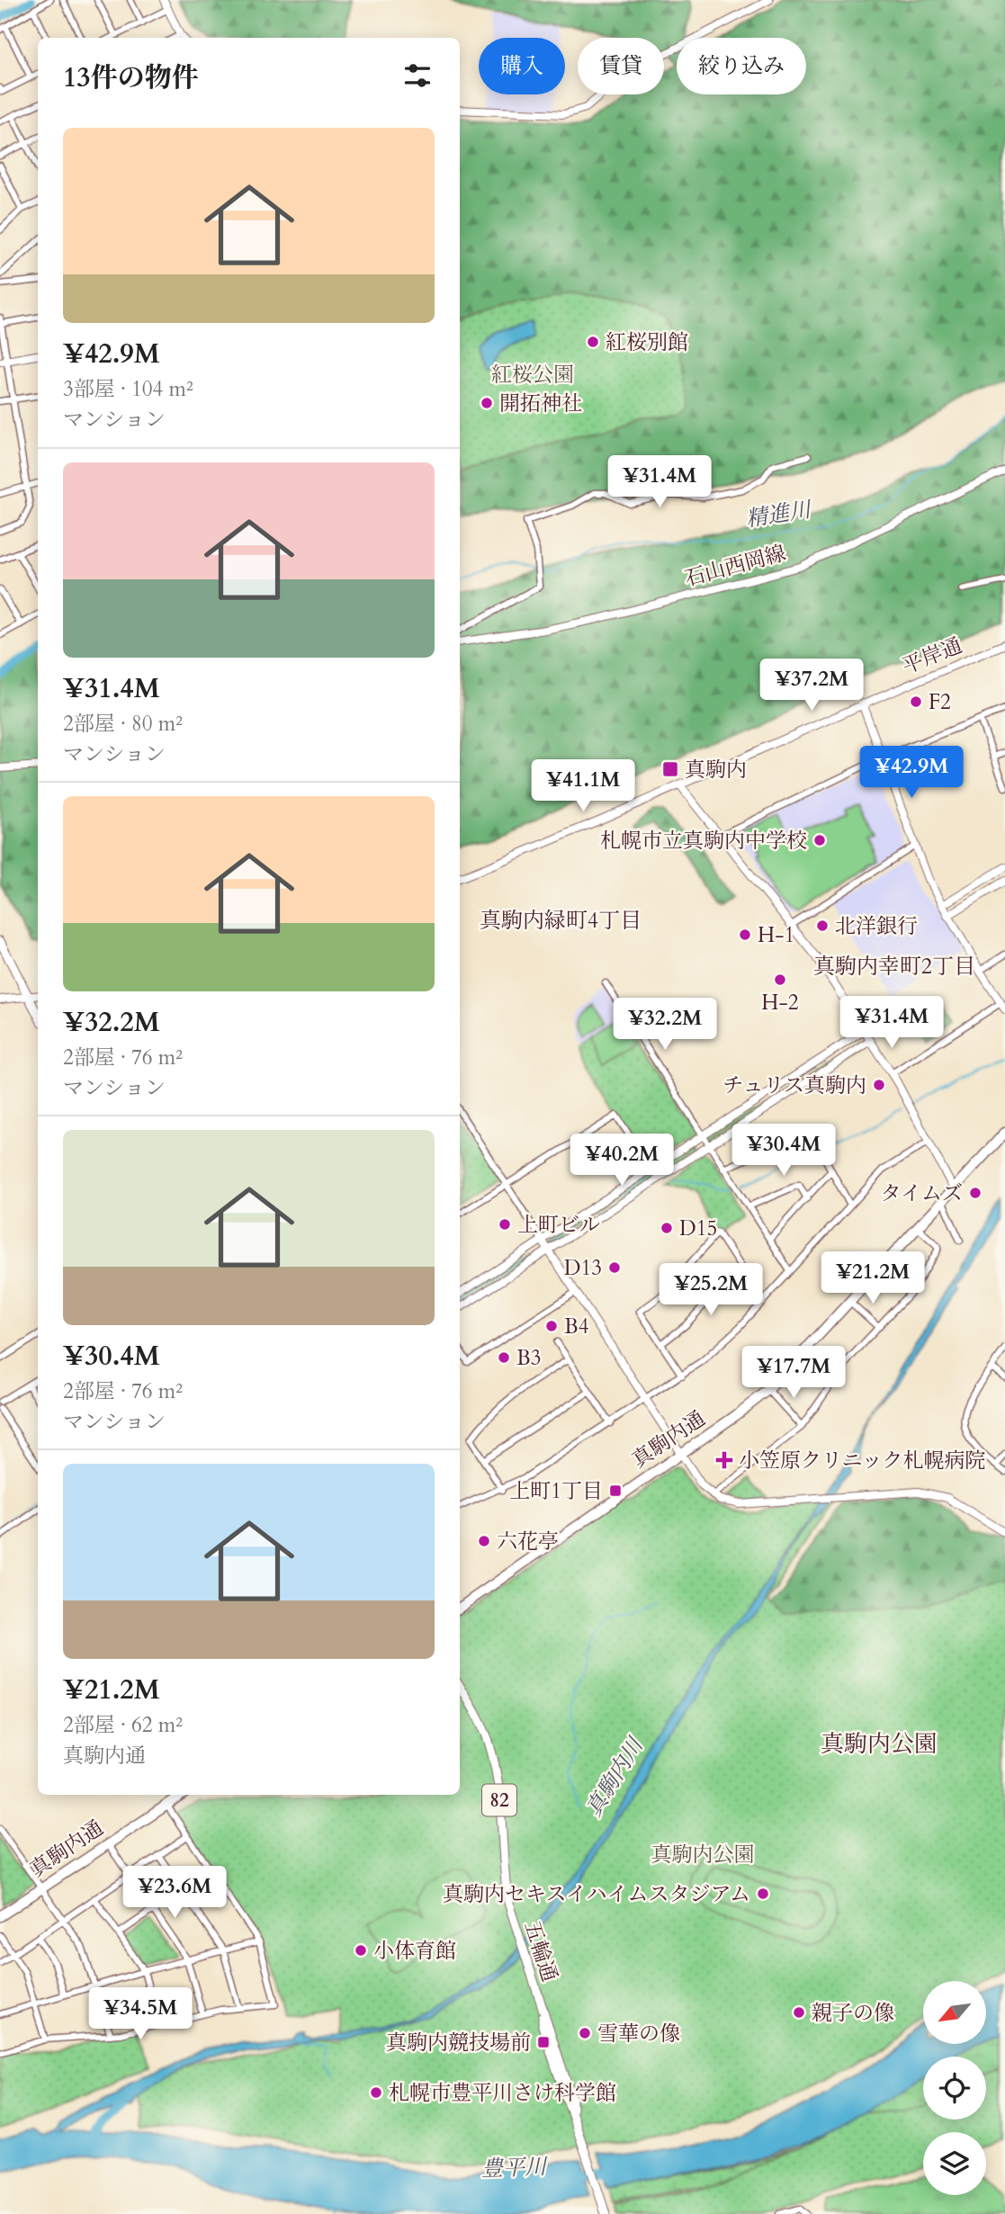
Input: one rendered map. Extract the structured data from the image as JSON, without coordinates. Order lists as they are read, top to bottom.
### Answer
{
  "streets": {
    "highway": ["真駒内通"],
    "main road": ["82", "五輪通"],
    "street": ["石山西岡線", "平岸通"]
  },
  "districts": ["真駒内緑町4丁目", "真駒内幸町2丁目", "真駒内公園"],
  "water": ["精進川", "真駒内川", "豊平川"],
  "parks": ["紅桜公園", "真駒内公園"],
  "places": {
    "other": [
      "紅桜別館",
      "開拓神社",
      "F2",
      "札幌市立真駒内中学校",
      "北洋銀行",
      "H-1",
      "H-2",
      "チュリス真駒内",
      "タイムズ",
      "上町ビル",
      "D15",
      "D13",
      "B4",
      "B3",
      "六花亭",
      "真駒内セキスイハイムスタジアム",
      "小体育館",
      "親子の像",
      "雪華の像",
      "札幌市豊平川さけ科学館"
    ],
    "transit": ["真駒内", "上町1丁目", "真駒内競技場前"],
    "health": ["小笠原クリニック札幌病院"]
  },
  "north": "bottom left",
  "page": {
    "chip": ["購入", "賃貸", "絞り込み"],
    "heading": "13件の物件",
    "list": [
      {
        "name": "¥42.9M",
        "note": "3部屋 · 104 m² · マンション"
      },
      {
        "name": "¥31.4M",
        "note": "2部屋 · 80 m² · マンション"
      },
      {
        "name": "¥32.2M",
        "note": "2部屋 · 76 m² · マンション"
      },
      {
        "name": "¥30.4M",
        "note": "2部屋 · 76 m² · マンション"
      },
      {
        "name": "¥21.2M",
        "note": "2部屋 · 62 m² · 真駒内通"
      }
    ],
    "price": [
      "¥31.4M",
      "¥37.2M",
      "¥42.9M",
      "¥41.1M",
      "¥31.4M",
      "¥32.2M",
      "¥30.4M",
      "¥40.2M",
      "¥21.2M",
      "¥25.2M",
      "¥17.7M",
      "¥23.6M",
      "¥34.5M"
    ]
  }
}
